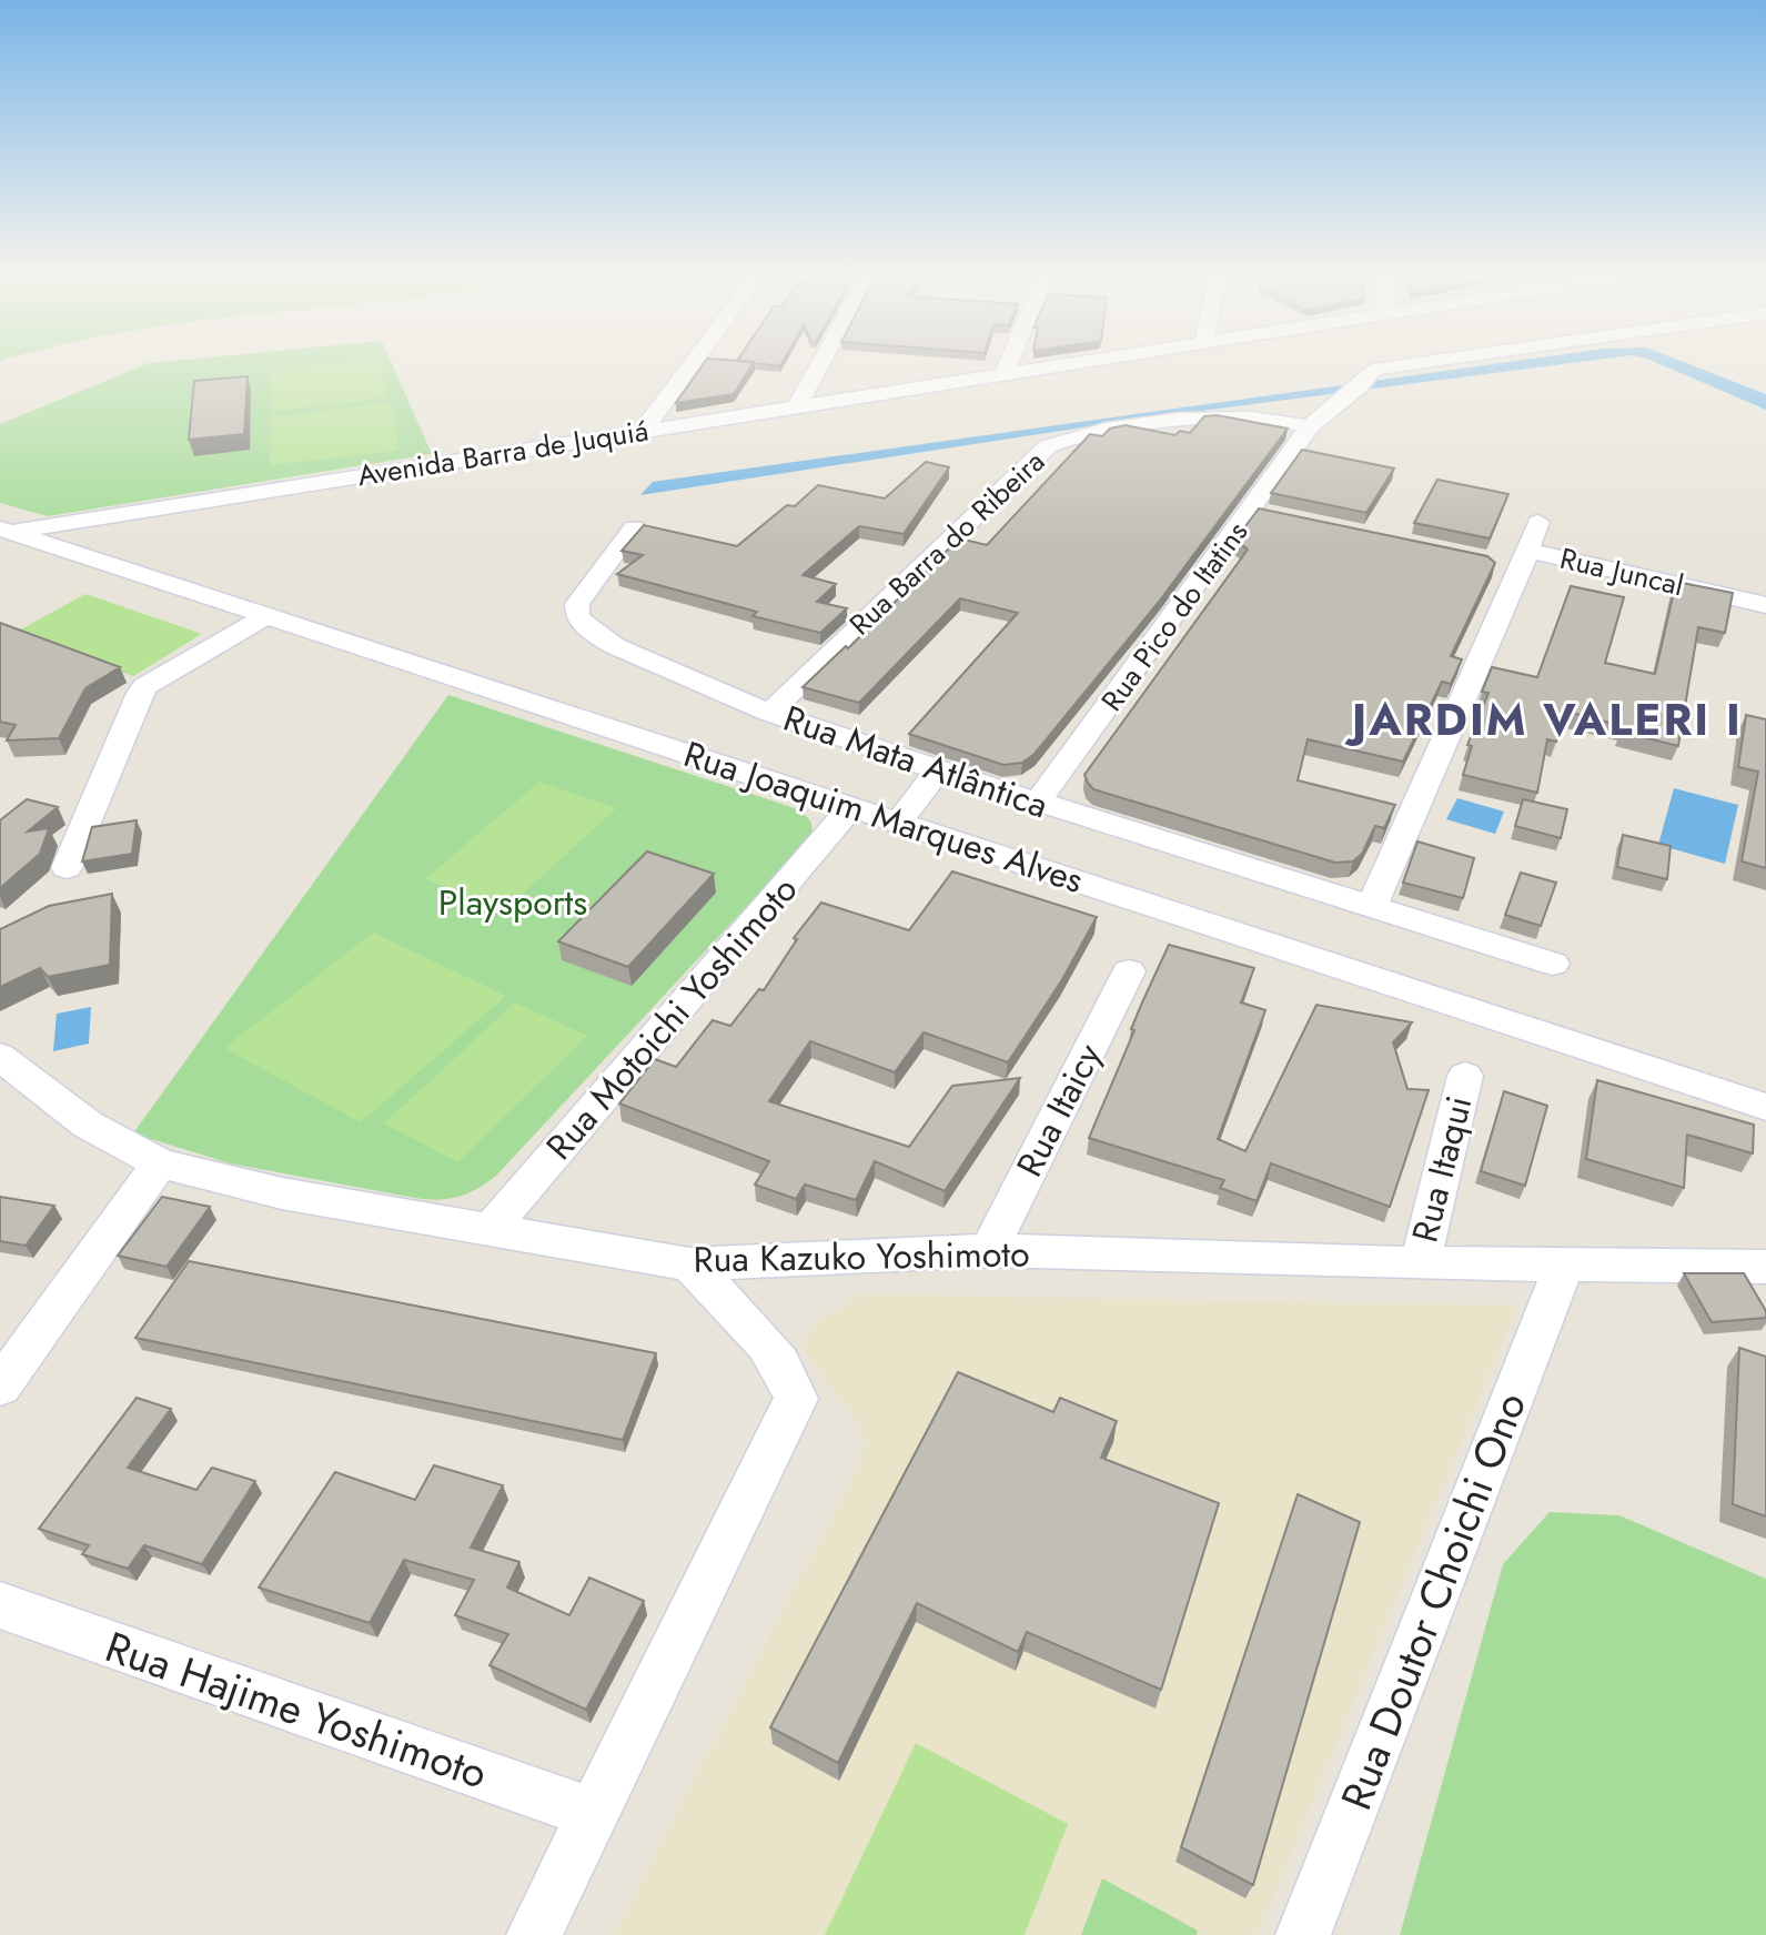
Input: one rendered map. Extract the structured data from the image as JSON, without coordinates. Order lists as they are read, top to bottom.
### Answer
{
  "streets": {
    "street": [
      "Avenida Barra de Juquiá",
      "Rua Barra do Ribeira",
      "Rua Juncal",
      "Rua Pico do Itatins",
      "Rua Mata Atlântica",
      "Rua Joaquim Marques Alves",
      "Rua Motoichi Yoshimoto",
      "Rua Itaicy",
      "Rua Itaqui",
      "Rua Kazuko Yoshimoto",
      "Rua Doutor Choichi Ono",
      "Rua Hajime Yoshimoto"
    ]
  },
  "crossings": [
    ["Avenida Barra de Juquiá", "Rua Joaquim Marques Alves"],
    ["Rua Barra do Ribeira", "Rua Pico do Itatins"],
    ["Rua Barra do Ribeira", "Rua Mata Atlântica"],
    ["Rua Pico do Itatins", "Rua Mata Atlântica"],
    ["Rua Joaquim Marques Alves", "Rua Motoichi Yoshimoto"],
    ["Rua Motoichi Yoshimoto", "Rua Kazuko Yoshimoto"],
    ["Rua Itaicy", "Rua Kazuko Yoshimoto"],
    ["Rua Itaqui", "Rua Kazuko Yoshimoto"],
    ["Rua Kazuko Yoshimoto", "Rua Doutor Choichi Ono"]
  ],
  "districts": ["JARDIM VALERI I"],
  "parks": ["Playsports"]
}
